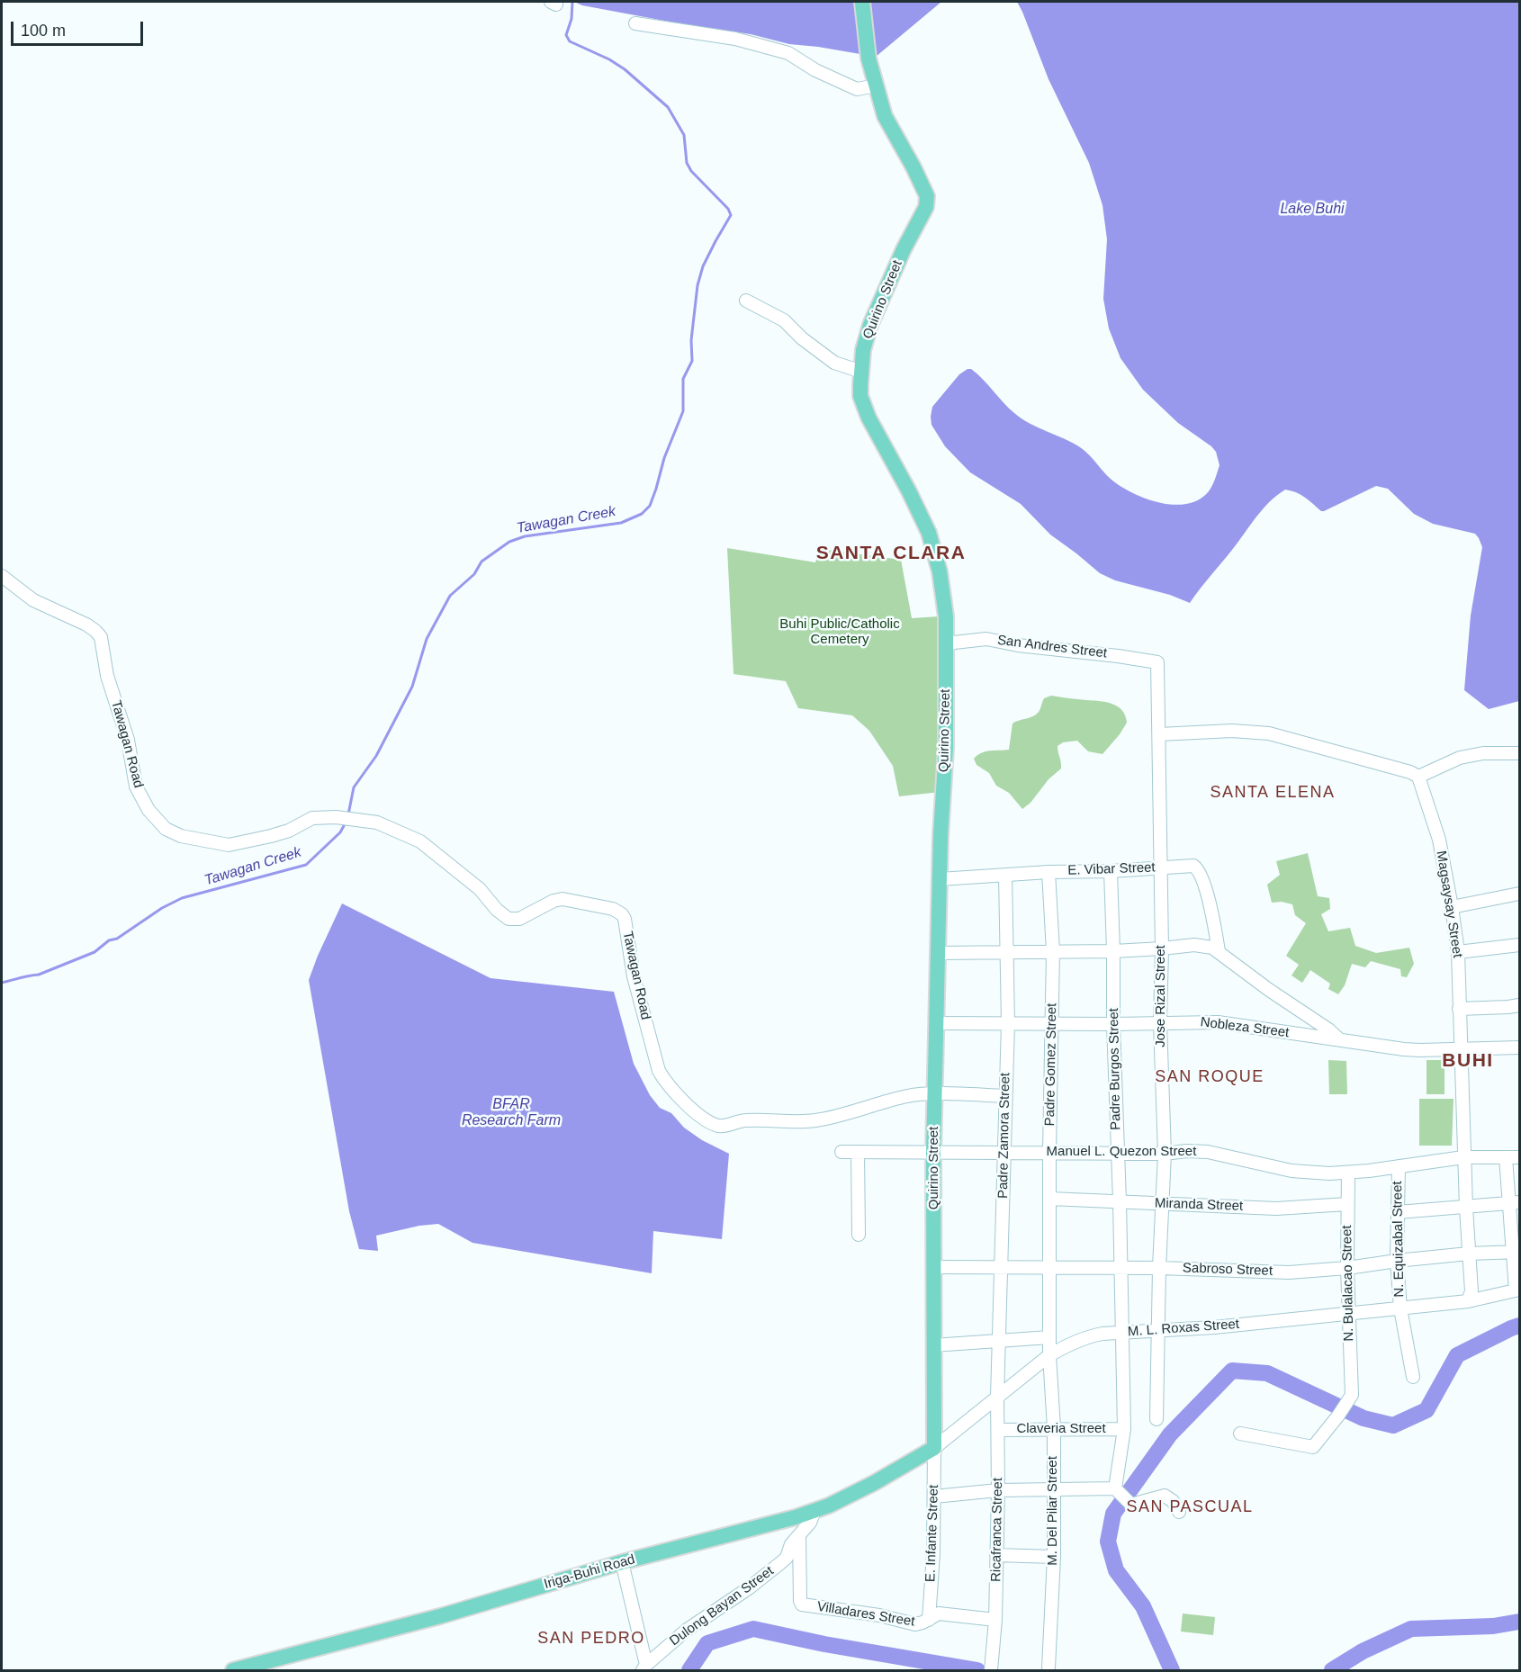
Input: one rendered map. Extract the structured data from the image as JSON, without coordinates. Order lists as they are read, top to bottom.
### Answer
{
  "streets": {
    "main road": ["Quirino Street", "Iriga-Buhi Road"],
    "street": [
      "San Andres Street",
      "Tawagan Road",
      "E. Vibar Street",
      "Magsaysay Street",
      "Jose Rizal Street",
      "Nobleza Street",
      "Padre Gomez Street",
      "Padre Burgos Street",
      "Padre Zamora Street",
      "Manuel L. Quezon Street",
      "Miranda Street",
      "N. Equizabal Street",
      "Sabroso Street",
      "N. Bulalacao Street",
      "M. L. Roxas Street",
      "Claveria Street",
      "M. Del Pilar Street",
      "Ricafranca Street",
      "E. Infante Street",
      "Dulong Bayan Street",
      "Villadares Street"
    ]
  },
  "crossings": [
    ["Quirino Street", "San Andres Street"],
    ["Quirino Street", "Tawagan Road"],
    ["Quirino Street", "E. Vibar Street"],
    ["Quirino Street", "Nobleza Street"],
    ["Quirino Street", "Manuel L. Quezon Street"],
    ["Quirino Street", "Sabroso Street"],
    ["Quirino Street", "M. L. Roxas Street"],
    ["Quirino Street", "E. Infante Street"],
    ["Quirino Street", "Iriga-Buhi Road"],
    ["San Andres Street", "Jose Rizal Street"],
    ["Tawagan Road", "Padre Zamora Street"],
    ["E. Vibar Street", "Jose Rizal Street"],
    ["E. Vibar Street", "Padre Gomez Street"],
    ["E. Vibar Street", "Padre Burgos Street"],
    ["E. Vibar Street", "Padre Zamora Street"],
    ["Magsaysay Street", "Nobleza Street"],
    ["Magsaysay Street", "Manuel L. Quezon Street"],
    ["Magsaysay Street", "Sabroso Street"],
    ["Magsaysay Street", "M. L. Roxas Street"],
    ["Jose Rizal Street", "Nobleza Street"],
    ["Jose Rizal Street", "Manuel L. Quezon Street"],
    ["Jose Rizal Street", "Miranda Street"],
    ["Jose Rizal Street", "Sabroso Street"],
    ["Jose Rizal Street", "M. L. Roxas Street"],
    ["Nobleza Street", "Padre Gomez Street"],
    ["Nobleza Street", "Padre Burgos Street"],
    ["Nobleza Street", "Padre Zamora Street"],
    ["Padre Gomez Street", "Manuel L. Quezon Street"],
    ["Padre Gomez Street", "Miranda Street"],
    ["Padre Gomez Street", "Sabroso Street"],
    ["Padre Gomez Street", "M. L. Roxas Street"],
    ["Padre Gomez Street", "M. Del Pilar Street"],
    ["Padre Burgos Street", "Manuel L. Quezon Street"],
    ["Padre Burgos Street", "Miranda Street"],
    ["Padre Burgos Street", "Sabroso Street"],
    ["Padre Burgos Street", "M. L. Roxas Street"],
    ["Padre Burgos Street", "Claveria Street"],
    ["Padre Zamora Street", "Manuel L. Quezon Street"],
    ["Padre Zamora Street", "Sabroso Street"],
    ["Padre Zamora Street", "M. L. Roxas Street"],
    ["Padre Zamora Street", "Ricafranca Street"],
    ["Manuel L. Quezon Street", "N. Equizabal Street"],
    ["Manuel L. Quezon Street", "N. Bulalacao Street"],
    ["Miranda Street", "N. Bulalacao Street"],
    ["N. Equizabal Street", "Sabroso Street"],
    ["N. Equizabal Street", "M. L. Roxas Street"],
    ["Sabroso Street", "N. Bulalacao Street"],
    ["N. Bulalacao Street", "M. L. Roxas Street"],
    ["M. L. Roxas Street", "M. Del Pilar Street"],
    ["M. L. Roxas Street", "Ricafranca Street"],
    ["M. L. Roxas Street", "E. Infante Street"],
    ["M. L. Roxas Street", "Iriga-Buhi Road"],
    ["Claveria Street", "M. Del Pilar Street"],
    ["Claveria Street", "Ricafranca Street"],
    ["Ricafranca Street", "Villadares Street"],
    ["E. Infante Street", "Iriga-Buhi Road"],
    ["E. Infante Street", "Villadares Street"],
    ["Iriga-Buhi Road", "Dulong Bayan Street"],
    ["Dulong Bayan Street", "Villadares Street"]
  ],
  "districts": [
    "SANTA CLARA",
    "SANTA ELENA",
    "BUHI",
    "SAN ROQUE",
    "SAN PASCUAL",
    "SAN PEDRO"
  ],
  "water": ["Lake Buhi", "Tawagan Creek", "BFAR Research Farm"],
  "parks": ["Buhi Public/Catholic Cemetery"],
  "scale_bar": "100 m"
}
